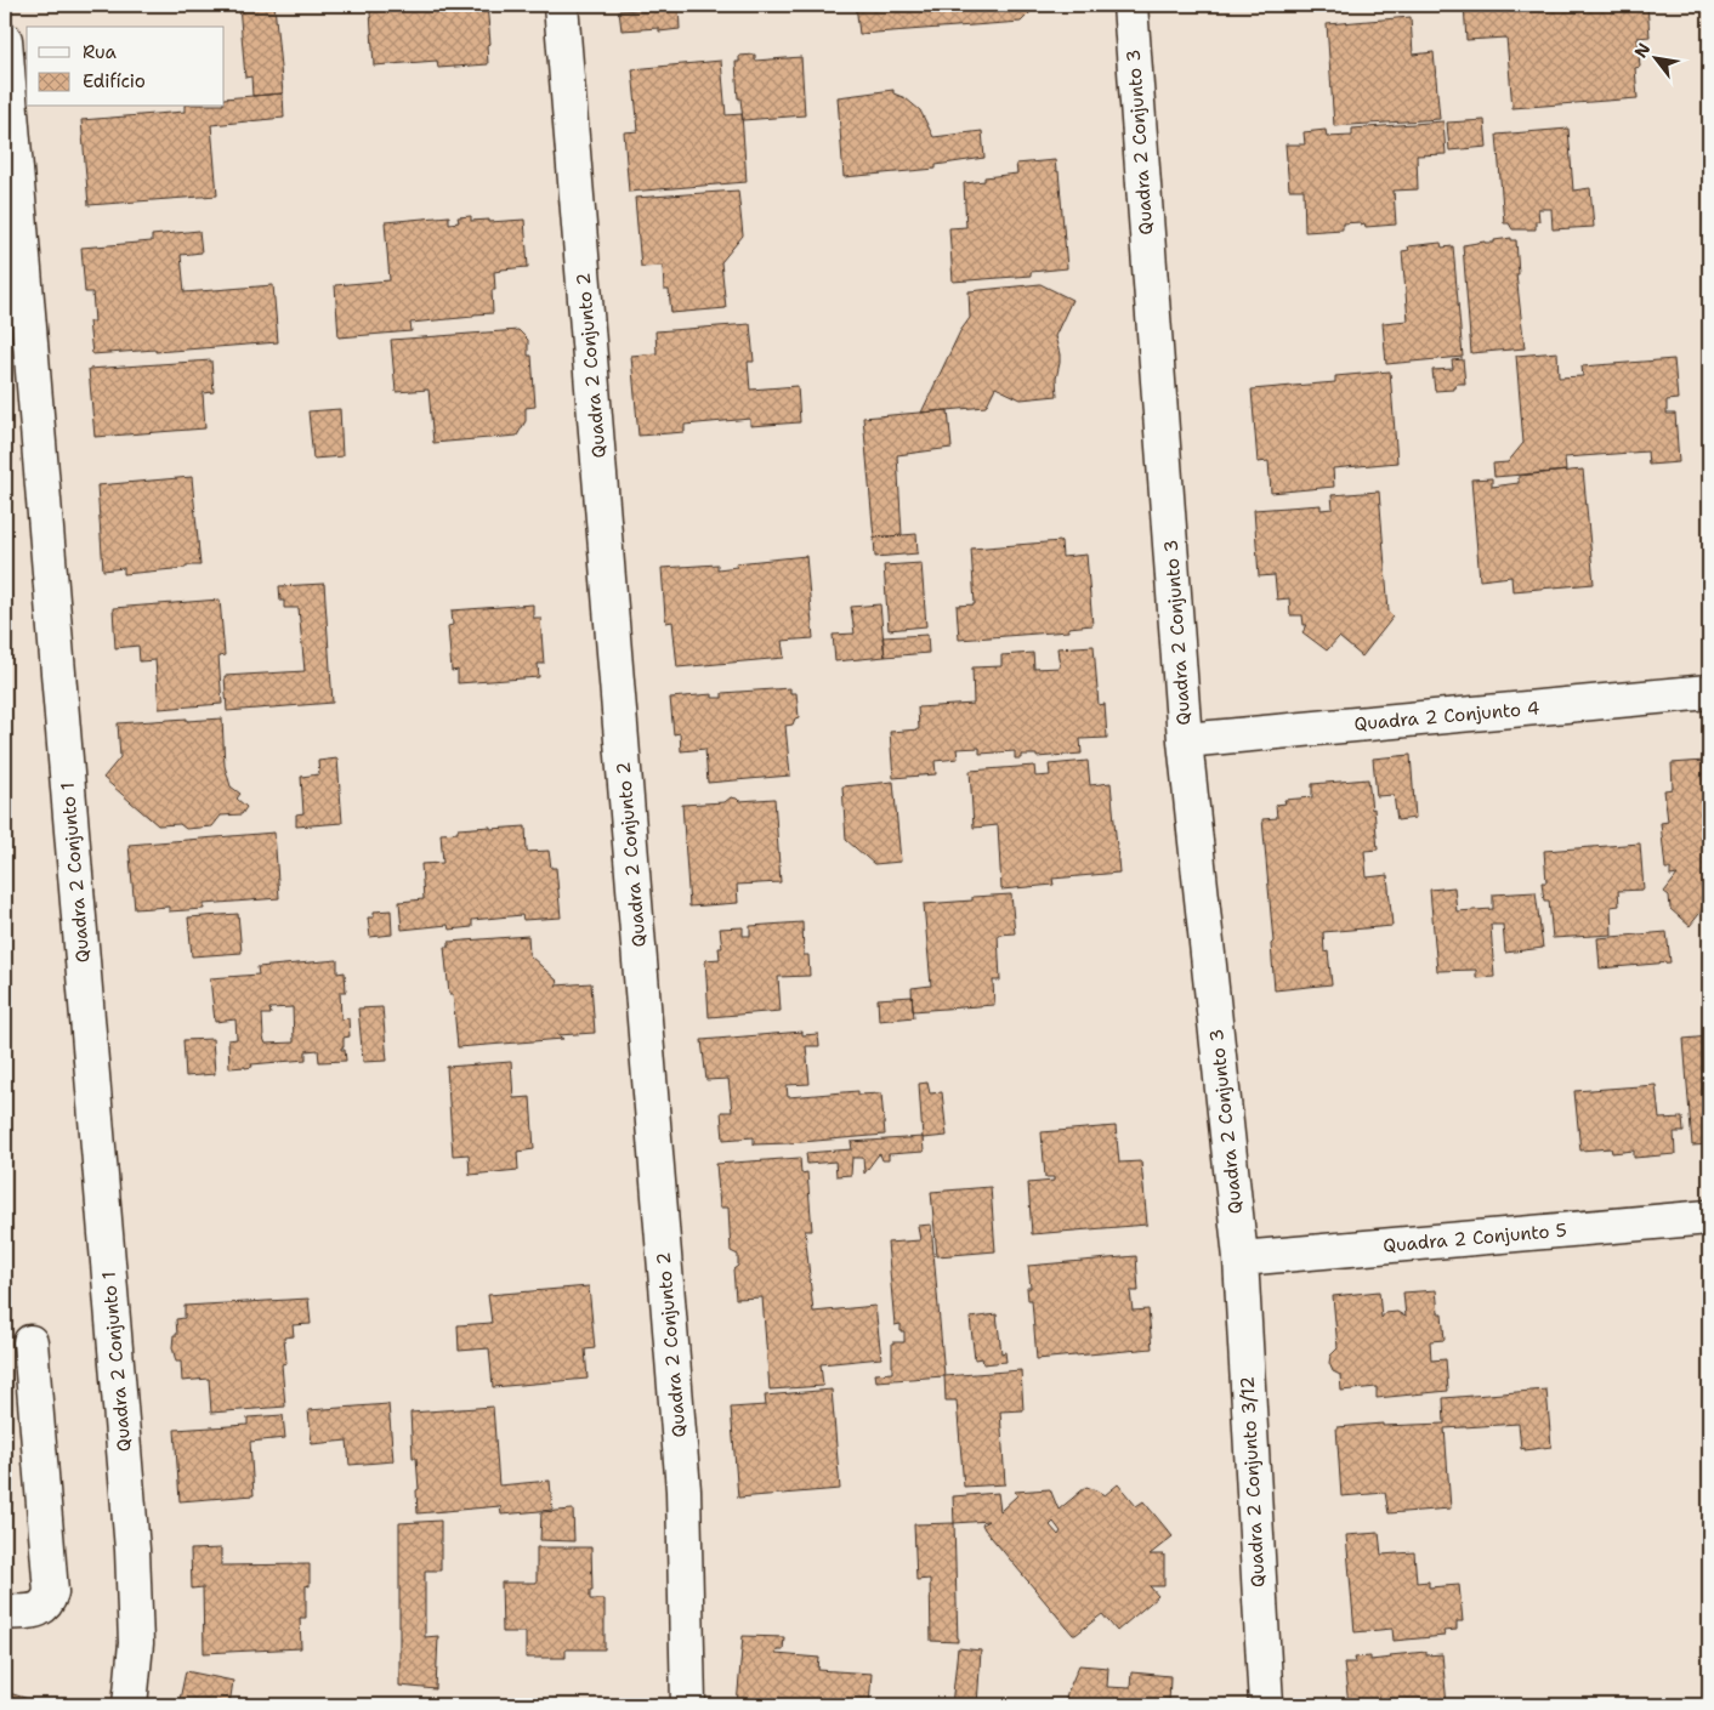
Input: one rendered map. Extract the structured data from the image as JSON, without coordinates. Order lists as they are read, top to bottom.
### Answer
{
  "streets": {
    "street": [
      "Quadra 2 Conjunto 3",
      "Quadra 2 Conjunto 2",
      "Quadra 2 Conjunto 4",
      "Quadra 2 Conjunto 1",
      "Quadra 2 Conjunto 5",
      "Quadra 2 Conjunto 3/12"
    ]
  },
  "crossings": [
    ["Quadra 2 Conjunto 3", "Quadra 2 Conjunto 4"],
    ["Quadra 2 Conjunto 3", "Quadra 2 Conjunto 5"],
    ["Quadra 2 Conjunto 3", "Quadra 2 Conjunto 3/12"],
    ["Quadra 2 Conjunto 5", "Quadra 2 Conjunto 3/12"]
  ],
  "legend": ["Rua", "Edifício"],
  "north": "top left"
}
